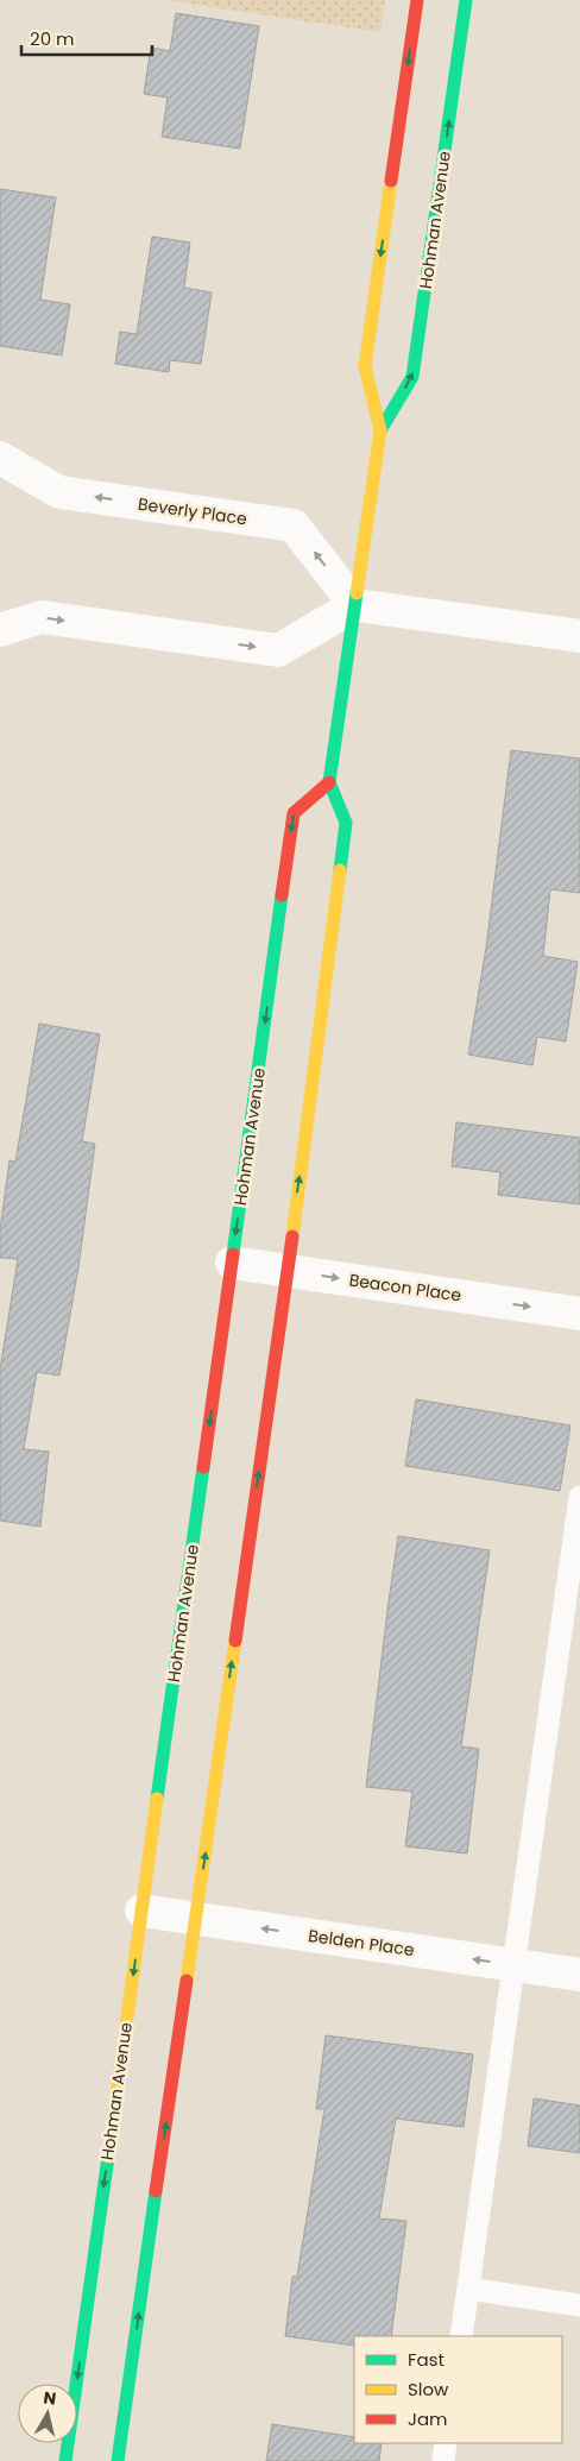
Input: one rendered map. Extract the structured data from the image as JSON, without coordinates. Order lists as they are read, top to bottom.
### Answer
{
  "streets": {
    "main road": ["Hohman Avenue"],
    "street": ["Beverly Place", "Beacon Place", "Belden Place"]
  },
  "crossings": [
    ["Hohman Avenue", "Beverly Place"],
    ["Hohman Avenue", "Beacon Place"],
    ["Hohman Avenue", "Belden Place"]
  ],
  "one_way": ["Beverly Place", "Beacon Place", "Belden Place"],
  "legend": ["Fast", "Slow", "Jam"],
  "scale_bar": "20 m",
  "north": "top"
}
